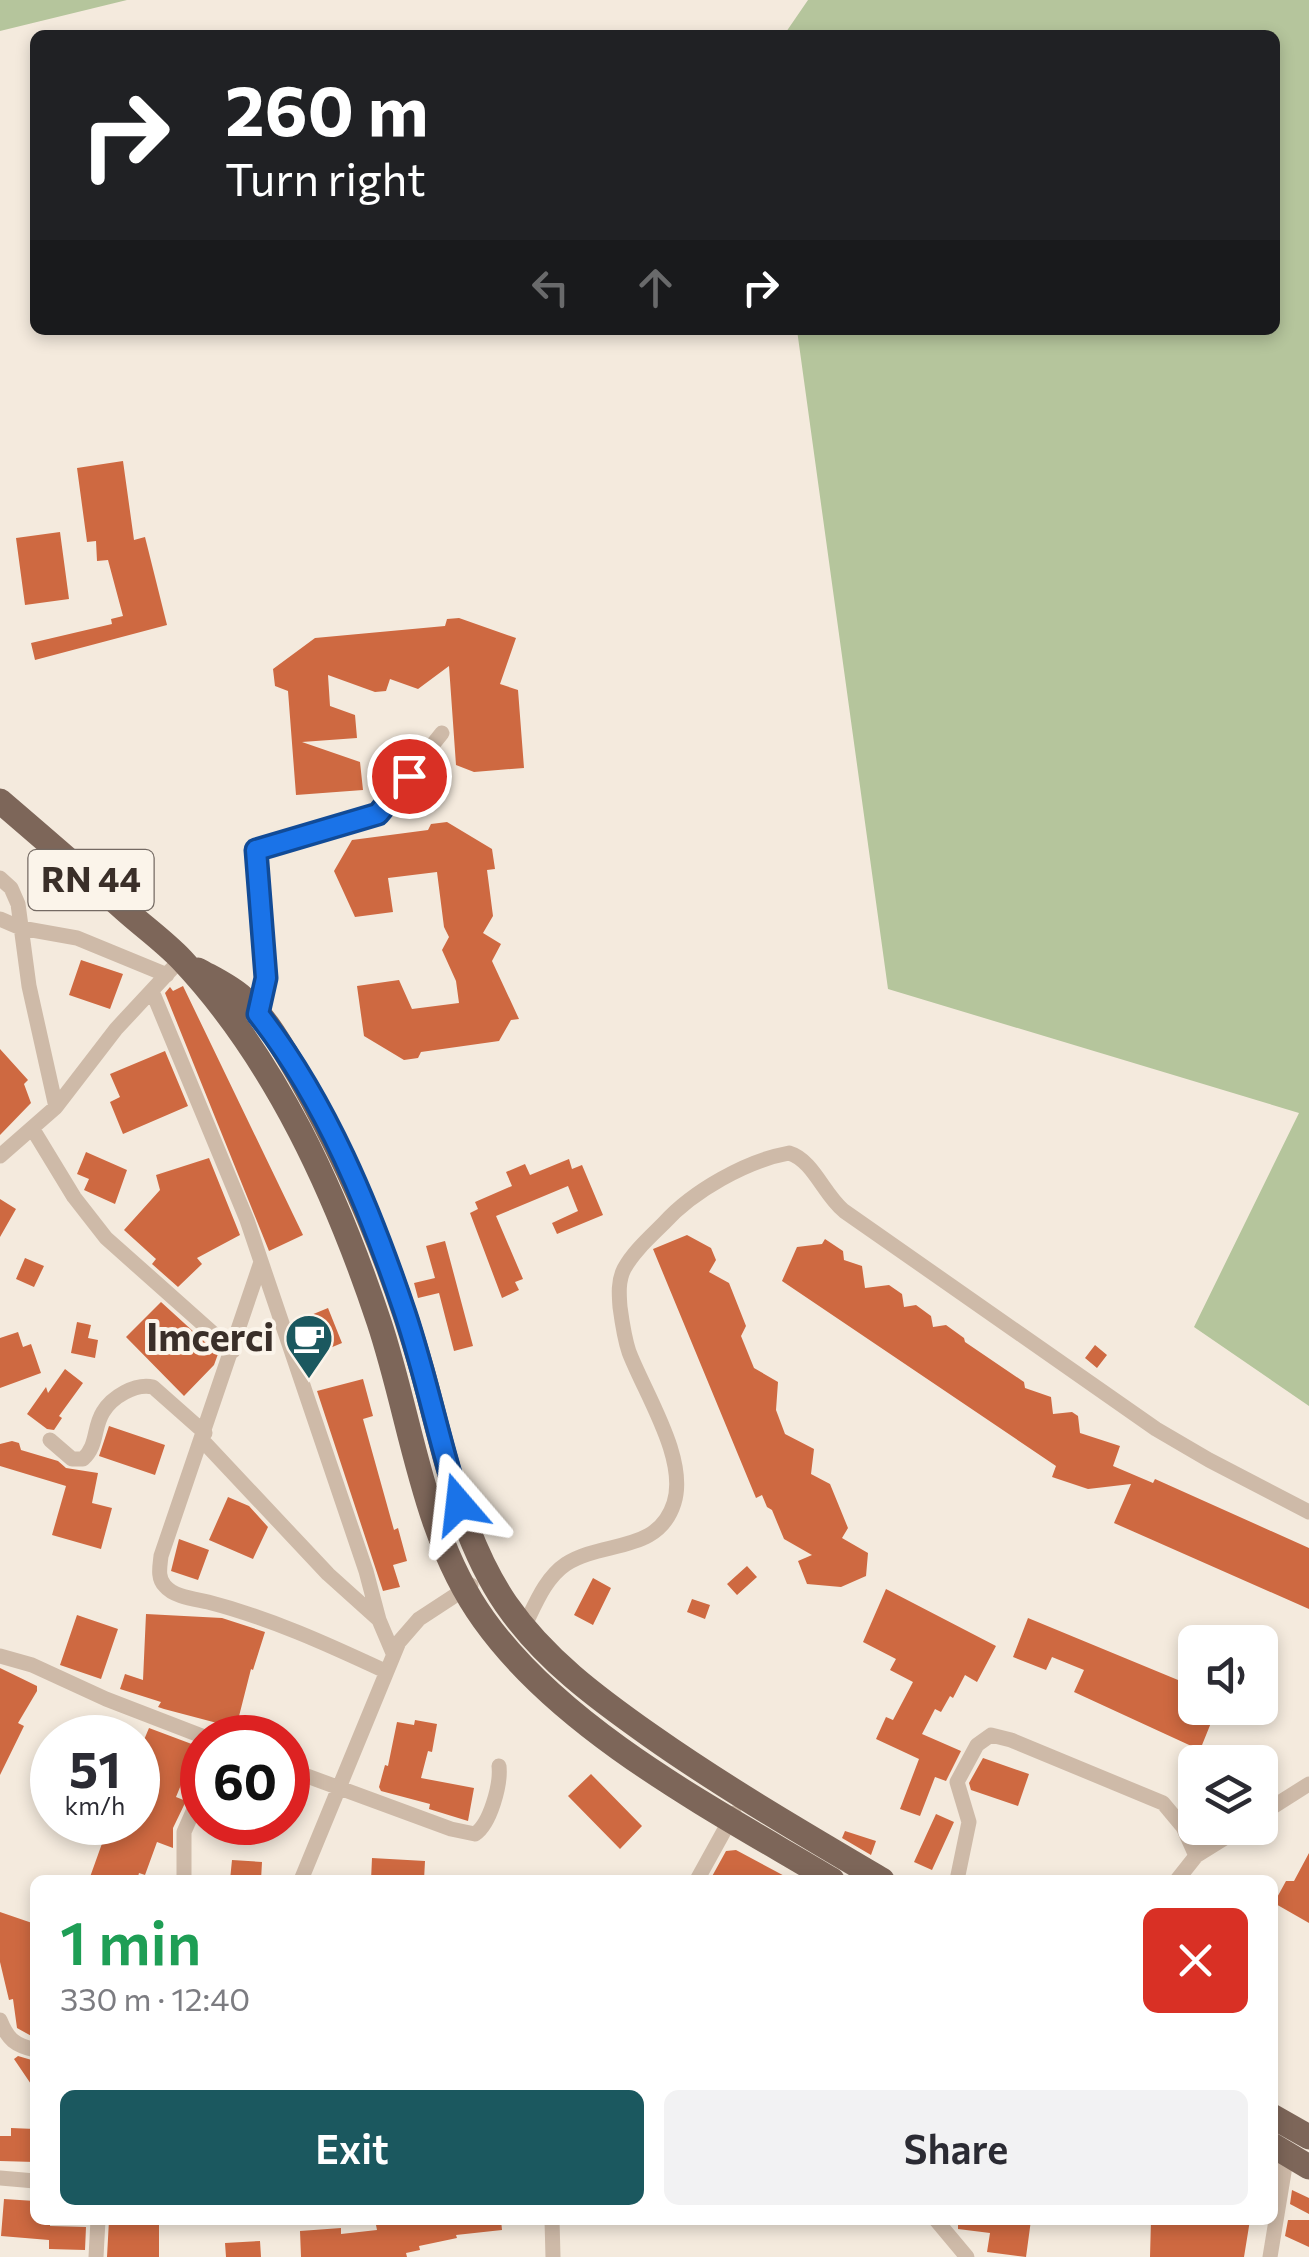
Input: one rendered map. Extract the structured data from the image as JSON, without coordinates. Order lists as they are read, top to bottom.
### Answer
{
  "streets": {
    "main road": ["RN 44"]
  },
  "places": {
    "cafe": ["Imcerci"]
  },
  "page": {
    "turn": ["260 m", "Turn right"],
    "speed": "51 km/h",
    "limit": "60",
    "heading": ["1 min", "330 m · 12:40"],
    "buttons": ["Exit", "Share"]
  }
}
